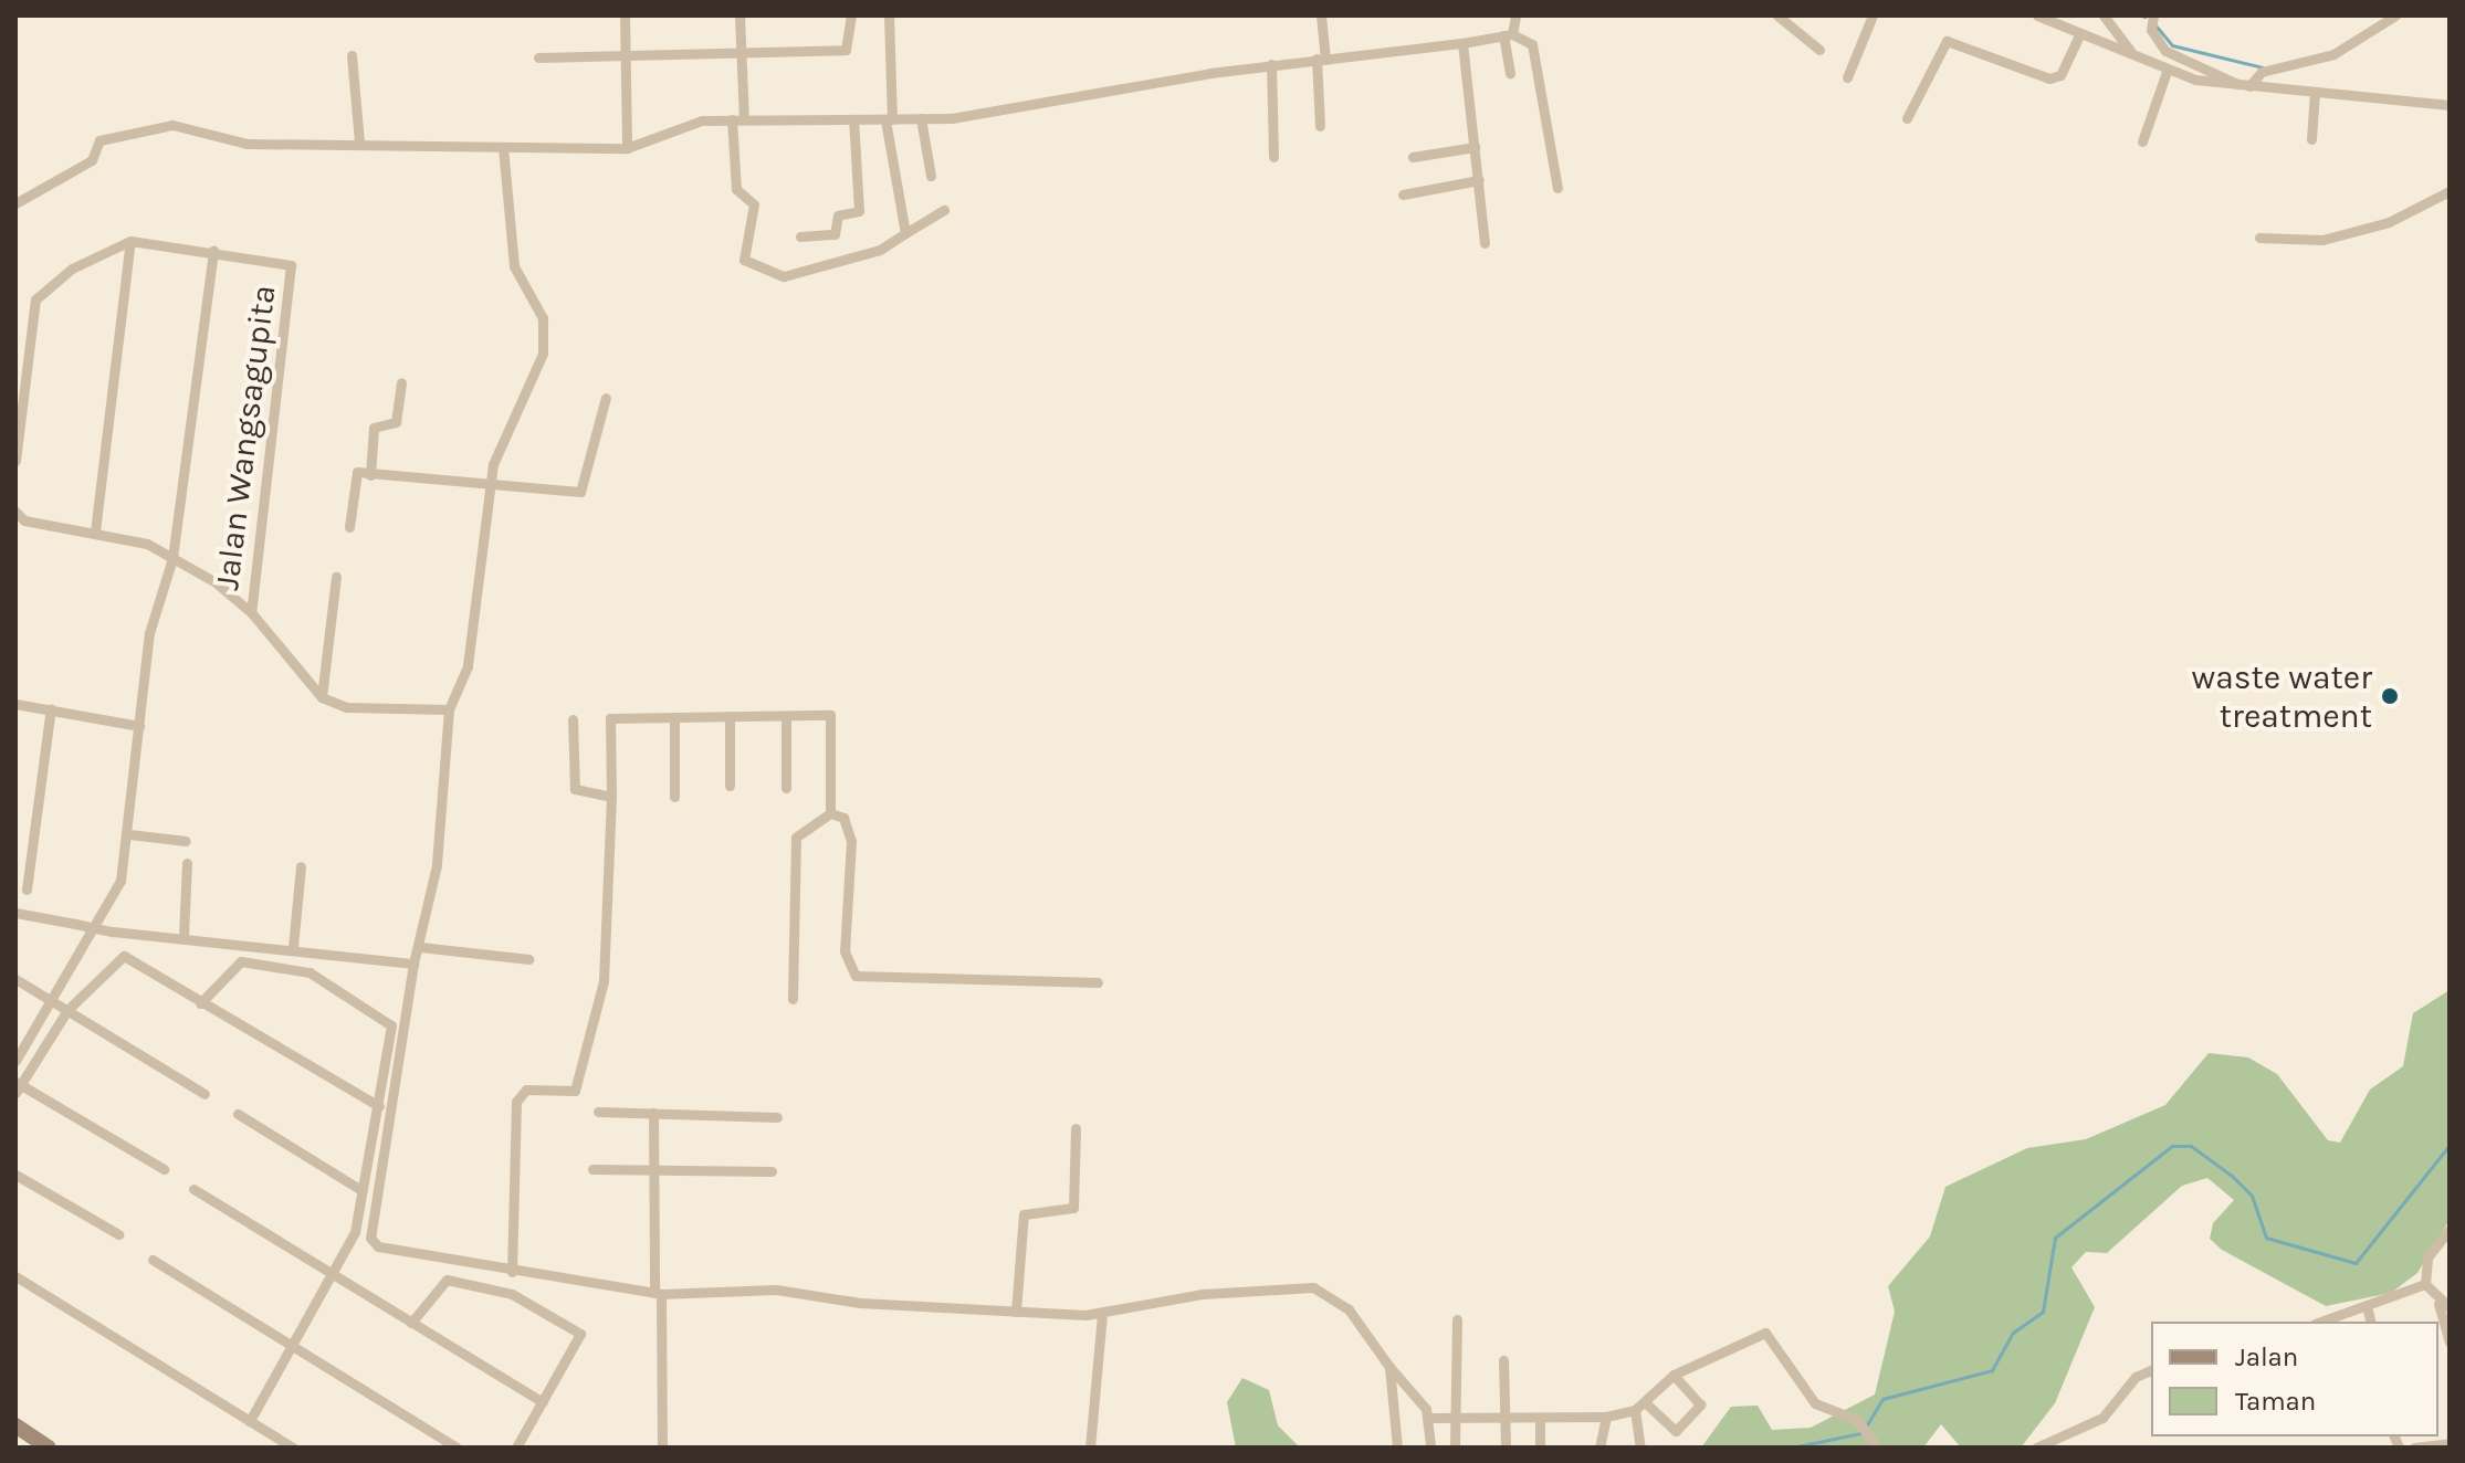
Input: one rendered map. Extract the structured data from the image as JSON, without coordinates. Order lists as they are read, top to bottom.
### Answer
{
  "streets": {
    "street": ["Jalan Wangsagupita"]
  },
  "places": ["waste water treatment"],
  "legend": ["Jalan", "Taman"]
}
